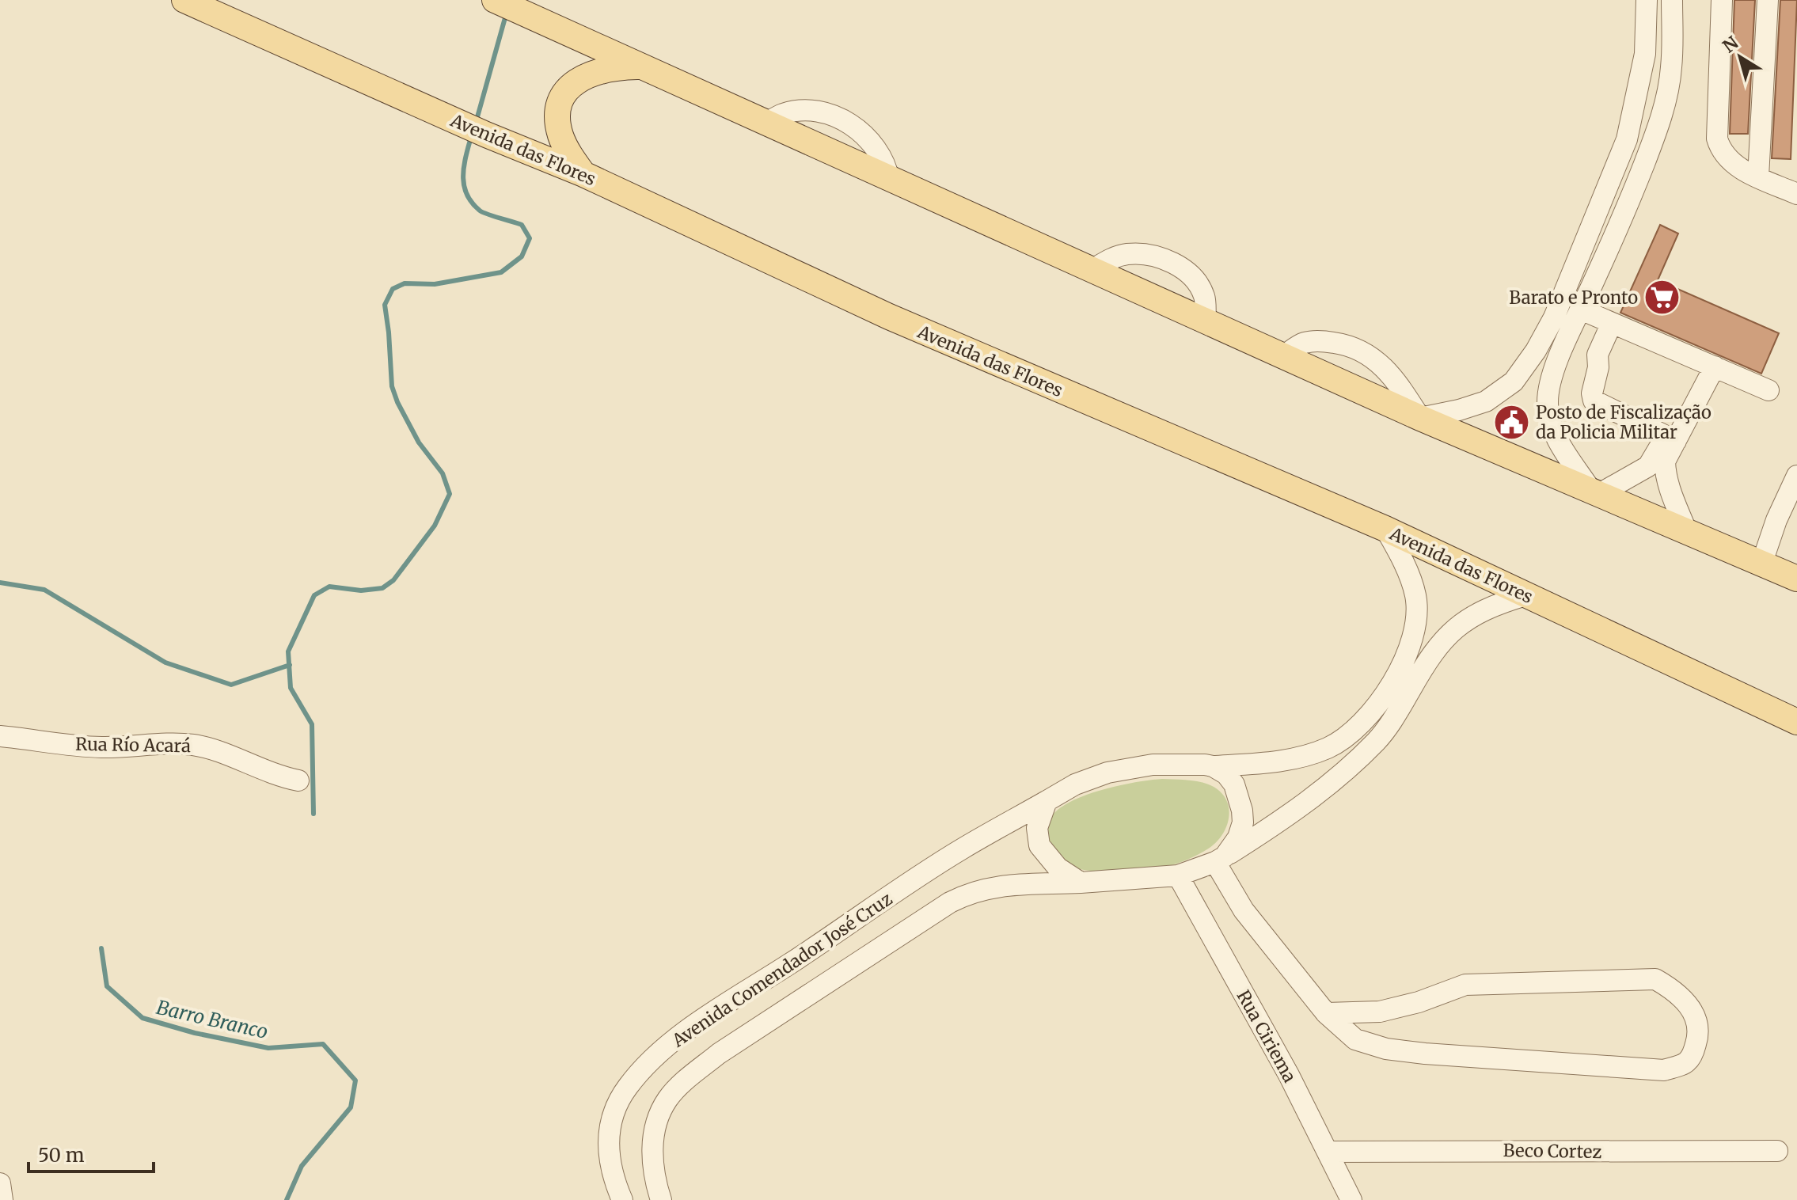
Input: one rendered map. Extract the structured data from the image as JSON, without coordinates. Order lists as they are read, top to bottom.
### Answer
{
  "streets": {
    "main road": ["Avenida das Flores"],
    "street": [
      "Rua Río Acará",
      "Avenida Comendador José Cruz",
      "Rua Ciriema",
      "Beco Cortez"
    ]
  },
  "crossings": [
    ["Avenida Comendador José Cruz", "Rua Ciriema"],
    ["Rua Ciriema", "Beco Cortez"]
  ],
  "water": ["Barro Branco"],
  "places": {
    "supermarket": ["Barato e Pronto"],
    "public building": ["Posto de Fiscalização da Policia Militar"]
  },
  "scale_bar": "50 m",
  "north": "top left"
}
